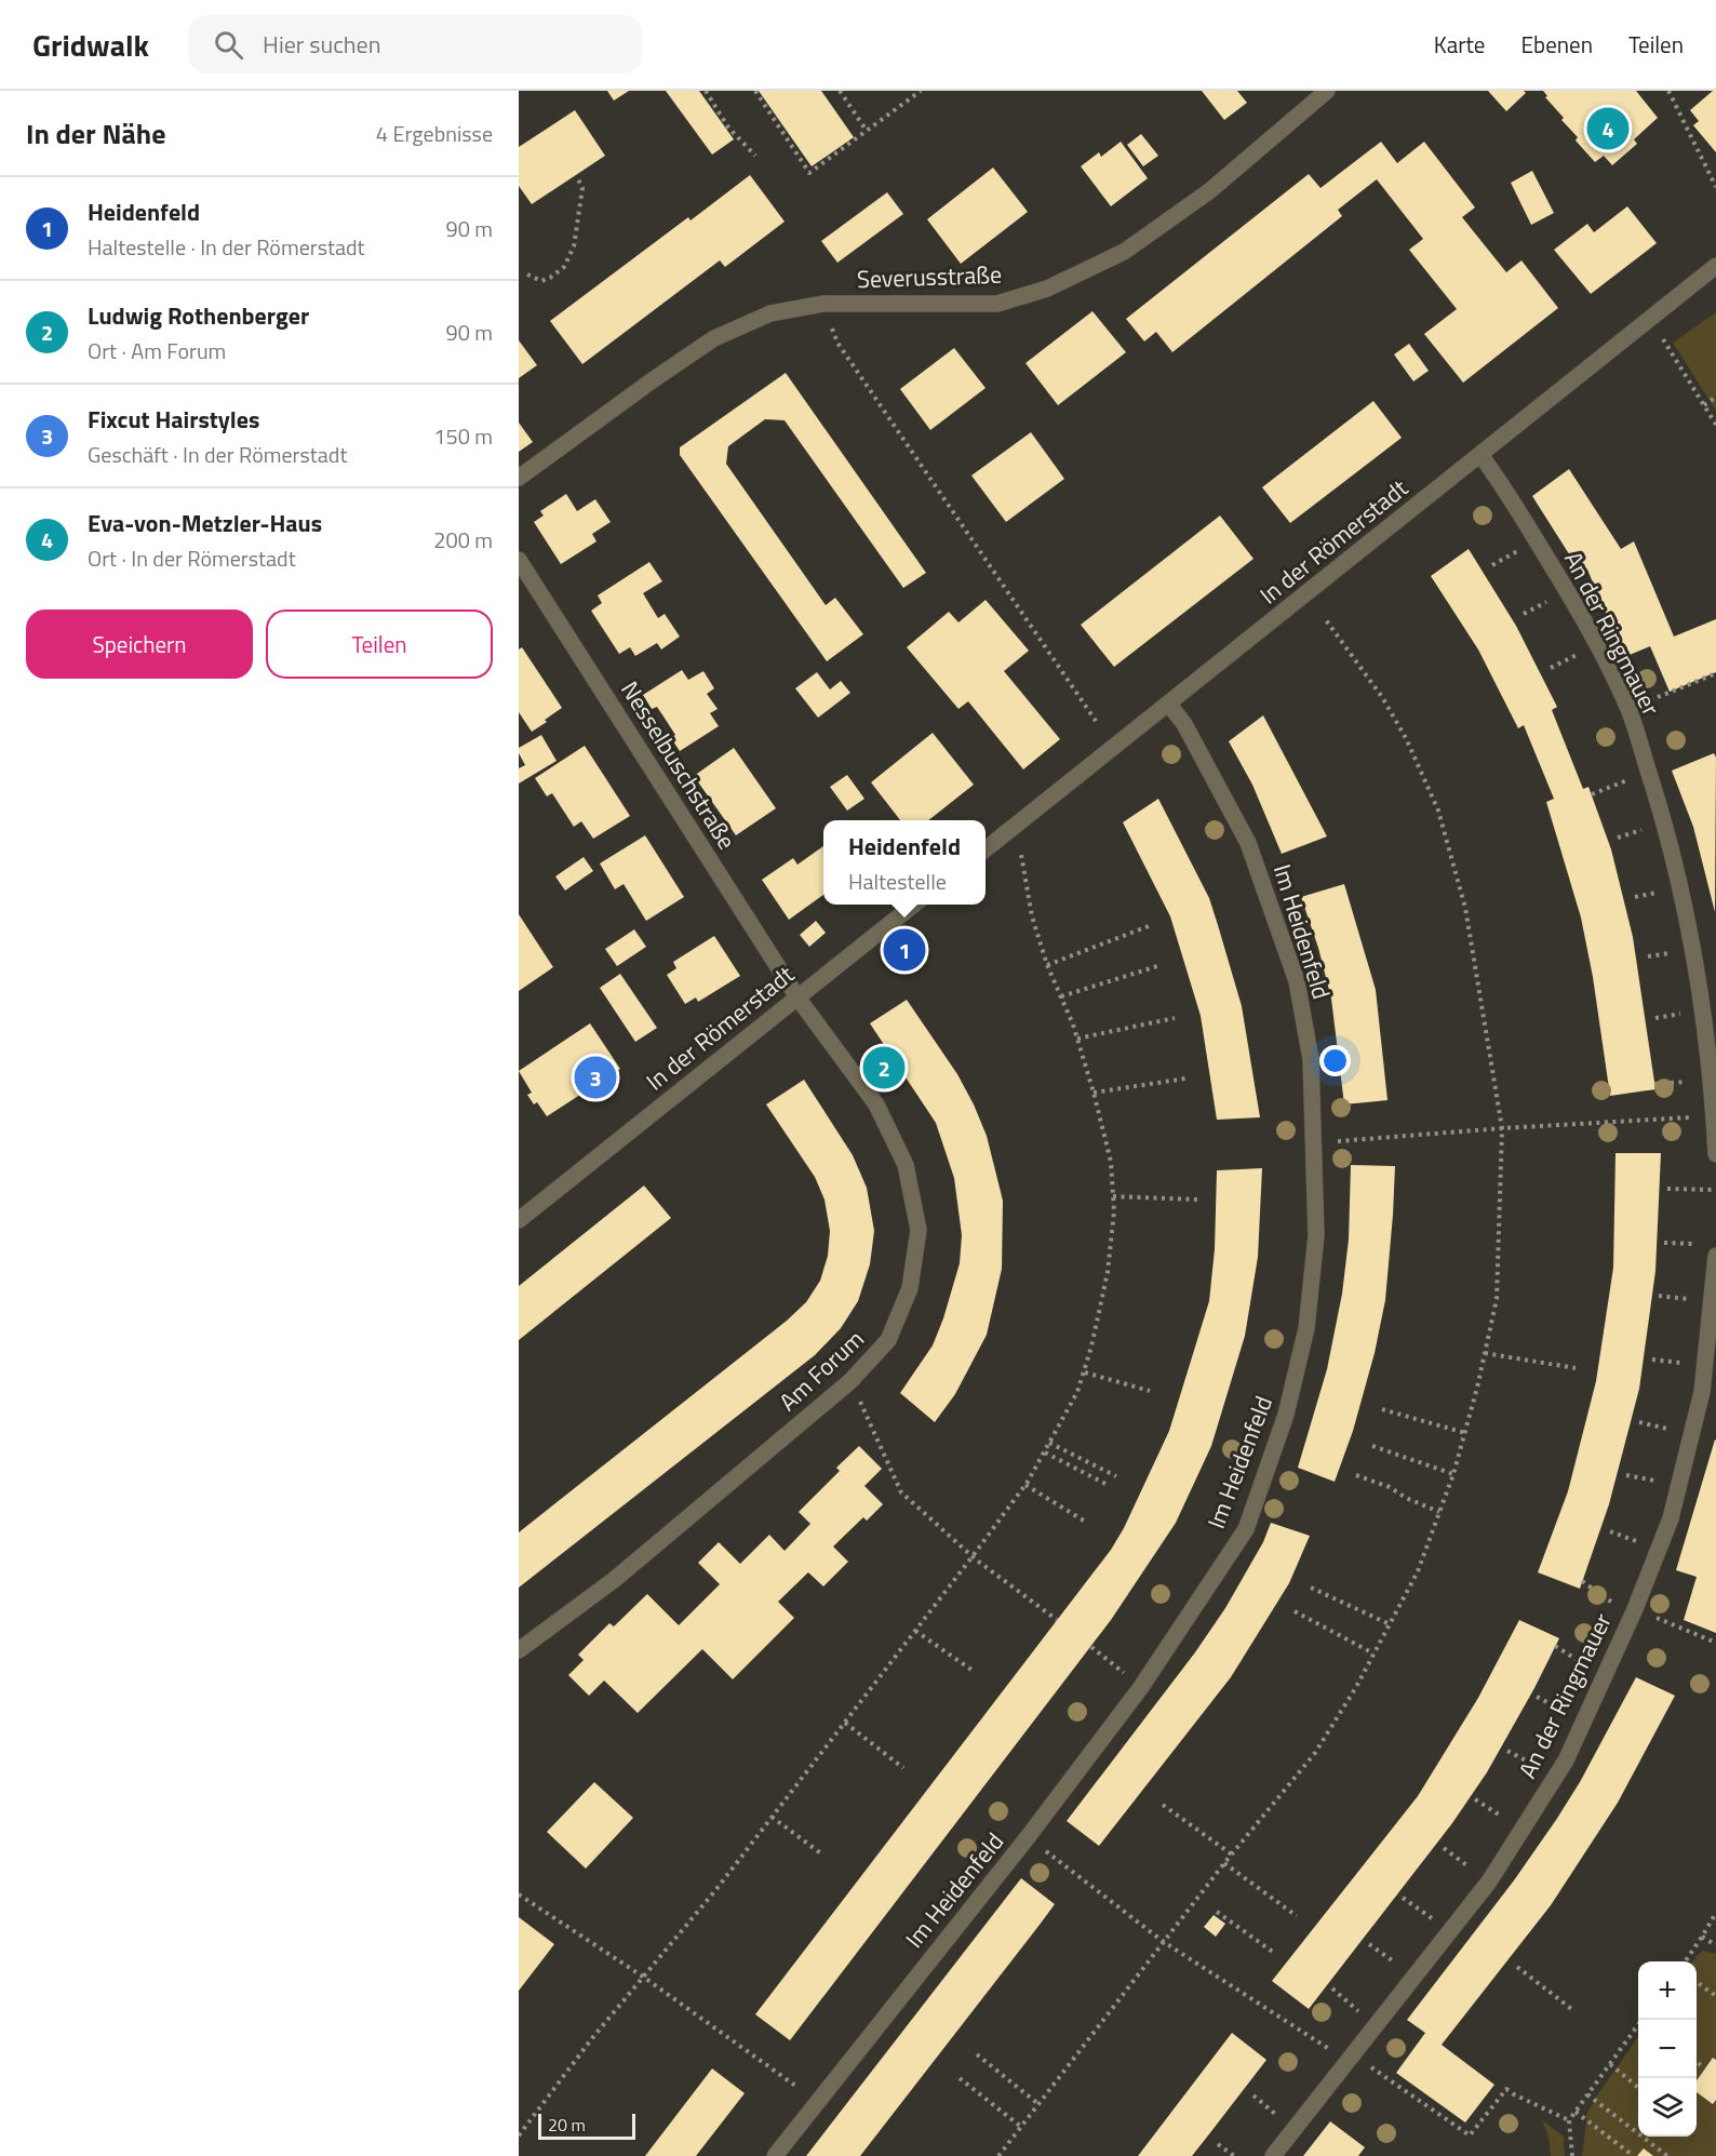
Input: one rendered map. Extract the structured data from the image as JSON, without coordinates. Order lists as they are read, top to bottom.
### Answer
{
  "streets": {
    "street": [
      "Severusstraße",
      "In der Römerstadt",
      "An der Ringmauer",
      "Nesselbuschstraße",
      "Im Heidenfeld",
      "Am Forum"
    ]
  },
  "crossings": [
    ["In der Römerstadt", "An der Ringmauer"],
    ["In der Römerstadt", "Nesselbuschstraße"],
    ["In der Römerstadt", "Im Heidenfeld"],
    ["In der Römerstadt", "Am Forum"],
    ["Nesselbuschstraße", "Am Forum"]
  ],
  "scale_bar": "20 m",
  "page": {
    "header": "Gridwalk",
    "search": "Hier suchen",
    "nav": ["Karte", "Ebenen", "Teilen"],
    "heading": ["In der Nähe", "4 Ergebnisse"],
    "pins": [
      "4",
      "1",
      "2",
      "3"
    ],
    "list": [
      {
        "mark": "1",
        "name": "Heidenfeld",
        "note": "Haltestelle · In der Römerstadt",
        "value": "90 m"
      },
      {
        "mark": "2",
        "name": "Ludwig Rothenberger",
        "note": "Ort · Am Forum",
        "value": "90 m"
      },
      {
        "mark": "3",
        "name": "Fixcut Hairstyles",
        "note": "Geschäft · In der Römerstadt",
        "value": "150 m"
      },
      {
        "mark": "4",
        "name": "Eva-von-Metzler-Haus",
        "note": "Ort · In der Römerstadt",
        "value": "200 m"
      }
    ],
    "buttons": ["Speichern", "Teilen"],
    "popup": ["Heidenfeld", "Haltestelle"],
    "map_buttons": ["+", "−"],
    "scale": "20 m"
  }
}
